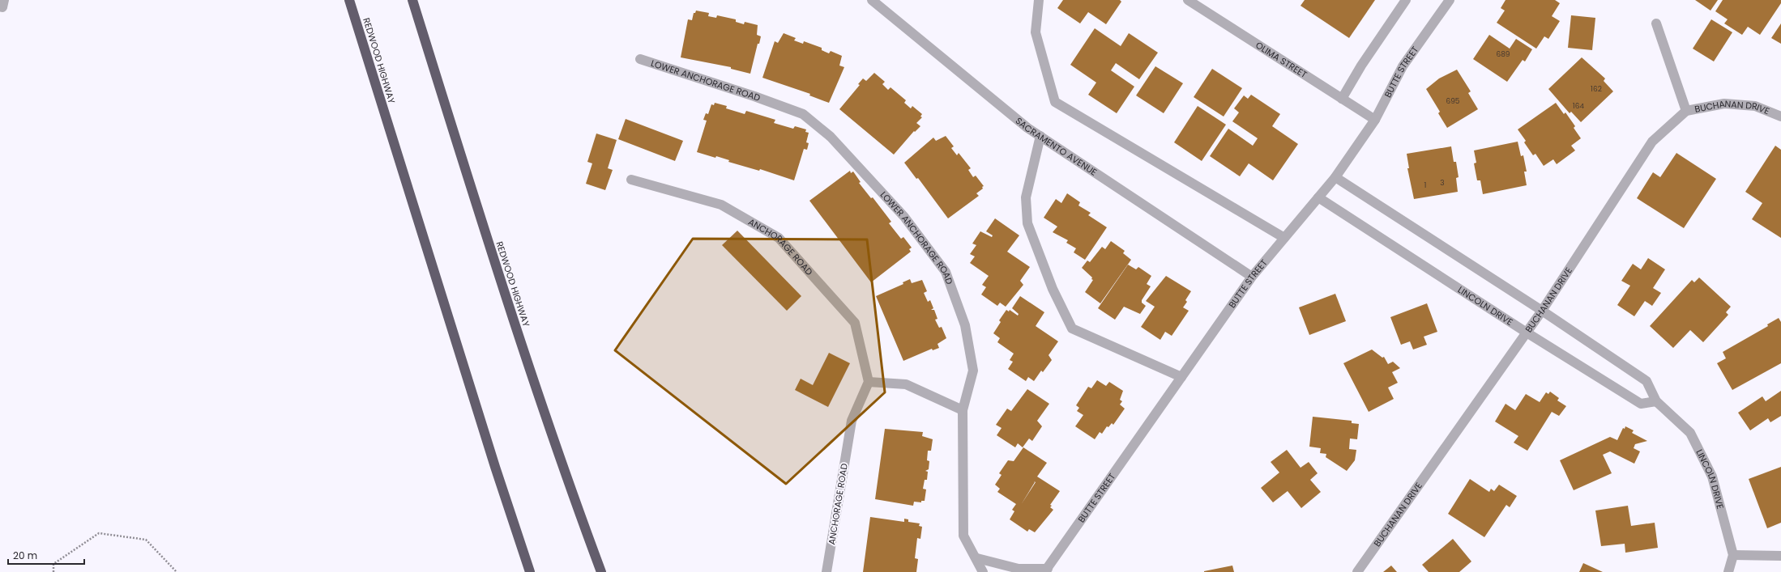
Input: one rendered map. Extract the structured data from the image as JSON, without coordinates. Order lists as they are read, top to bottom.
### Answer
{
  "streets": {
    "highway": ["REDWOOD HIGHWAY"],
    "street": [
      "OLIMA STREET",
      "BUTTE STREET",
      "LOWER ANCHORAGE ROAD",
      "BUCHANAN DRIVE",
      "SACRAMENTO AVENUE",
      "ANCHORAGE ROAD",
      "LINCOLN DRIVE"
    ]
  },
  "crossings": [
    ["OLIMA STREET", "BUTTE STREET"],
    ["BUTTE STREET", "SACRAMENTO AVENUE"],
    ["BUTTE STREET", "LINCOLN DRIVE"],
    ["BUCHANAN DRIVE", "LINCOLN DRIVE"]
  ],
  "house_numbers": [
    "689",
    "162",
    "695",
    "164",
    "3",
    "1"
  ],
  "scale_bar": "20 m"
}
